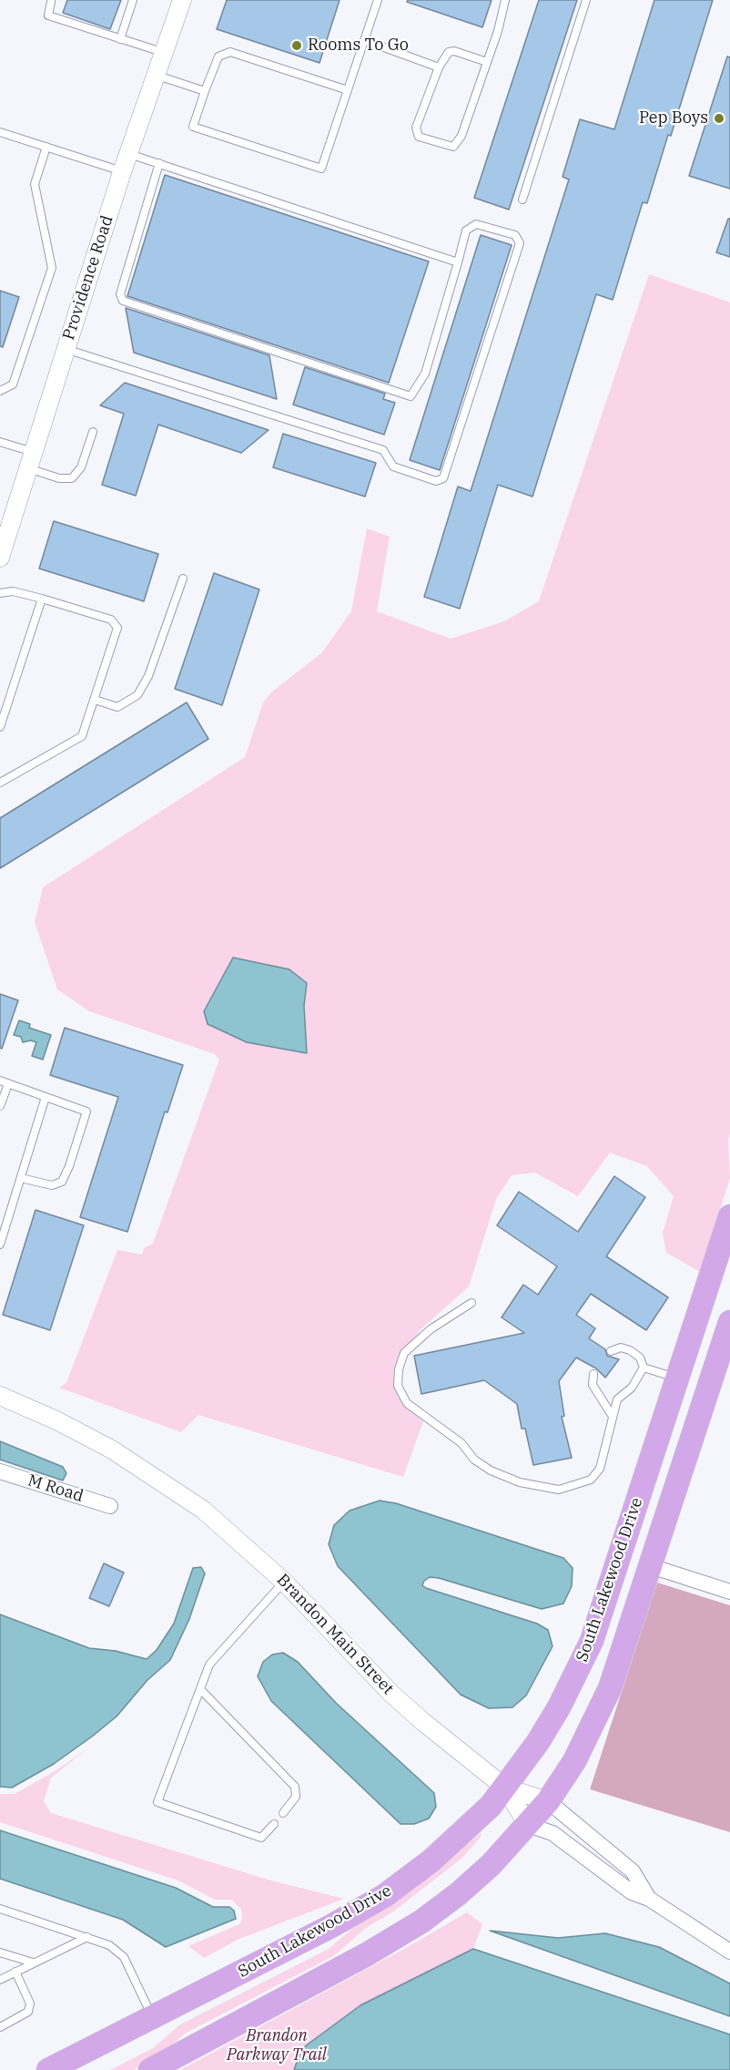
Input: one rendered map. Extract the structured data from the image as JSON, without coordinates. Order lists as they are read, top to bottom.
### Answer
{
  "streets": {
    "main road": ["South Lakewood Drive"],
    "street": ["Providence Road", "M Road", "Brandon Main Street"]
  },
  "crossings": [
    ["South Lakewood Drive", "Brandon Main Street"]
  ],
  "parks": ["Brandon Parkway Trail"],
  "places": ["Rooms To Go", "Pep Boys"]
}
